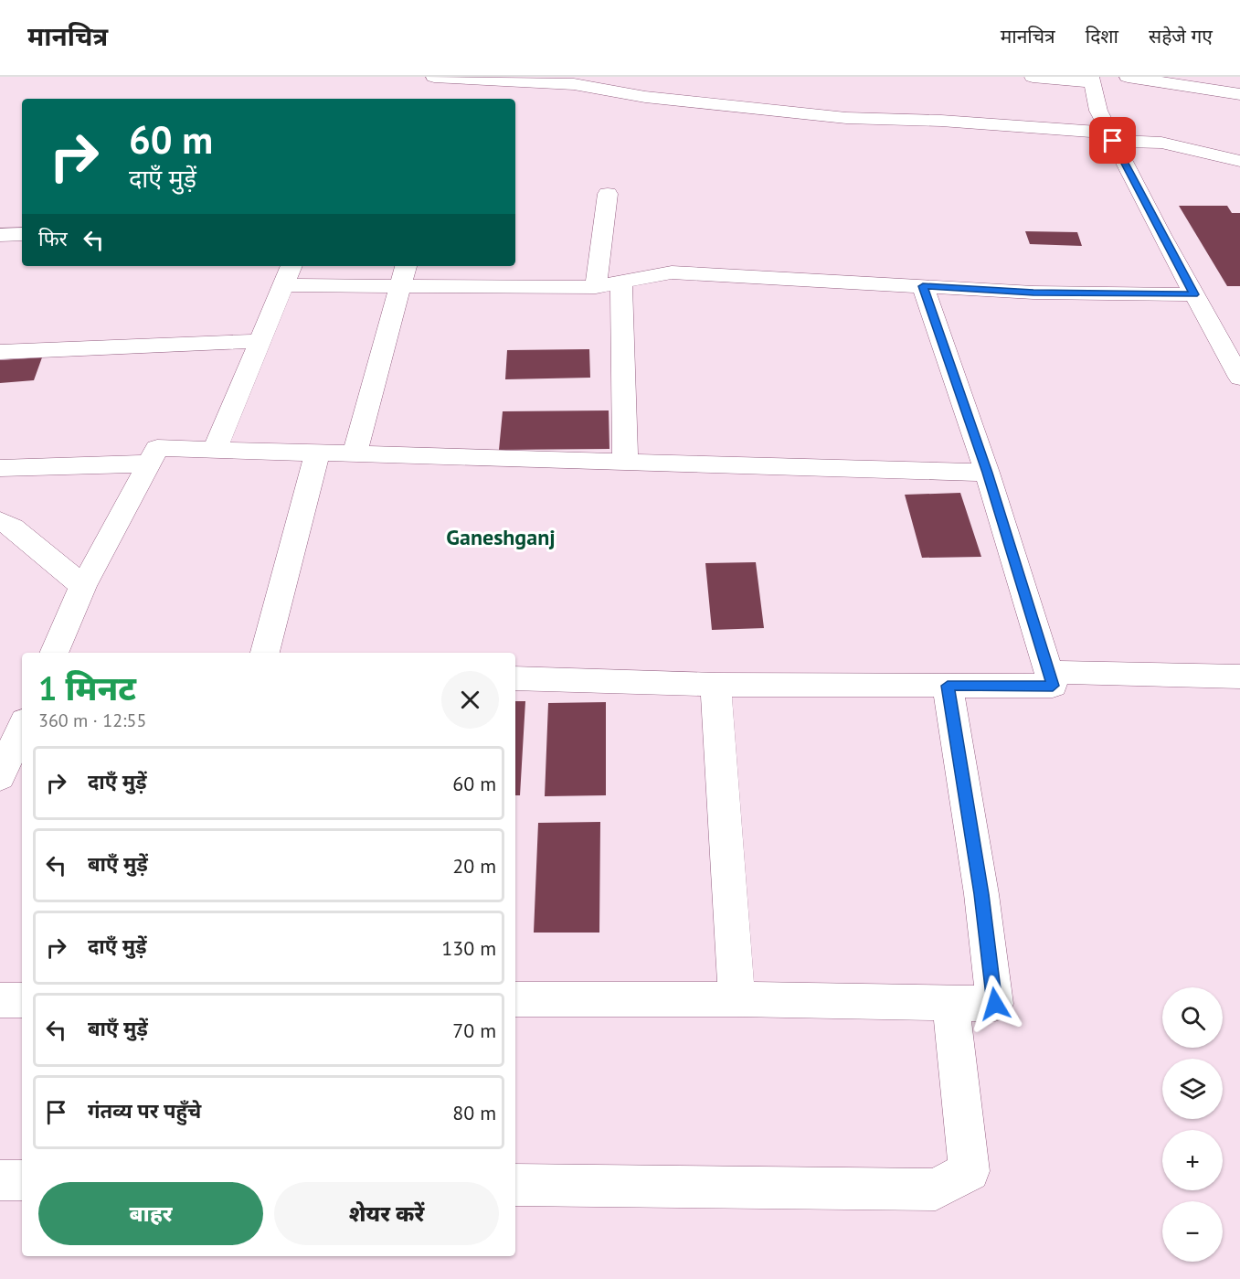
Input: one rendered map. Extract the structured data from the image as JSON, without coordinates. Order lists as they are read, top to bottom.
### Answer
{
  "districts": ["Ganeshganj"],
  "page": {
    "header": "मानचित्र",
    "nav": ["मानचित्र", "दिशा", "सहेजे गए"],
    "turn": ["60 m", "दाएँ मुड़ें"],
    "then": "फिर",
    "heading": ["1 मिनट", "360 m · 12:55"],
    "list": [
      {
        "name": "दाएँ मुड़ें",
        "value": "60 m"
      },
      {
        "name": "बाएँ मुड़ें",
        "value": "20 m"
      },
      {
        "name": "दाएँ मुड़ें",
        "value": "130 m"
      },
      {
        "name": "बाएँ मुड़ें",
        "value": "70 m"
      },
      {
        "name": "गंतव्य पर पहुँचे",
        "value": "80 m"
      }
    ],
    "map_buttons": ["+", "−"],
    "buttons": ["बाहर", "शेयर करें"]
  }
}
